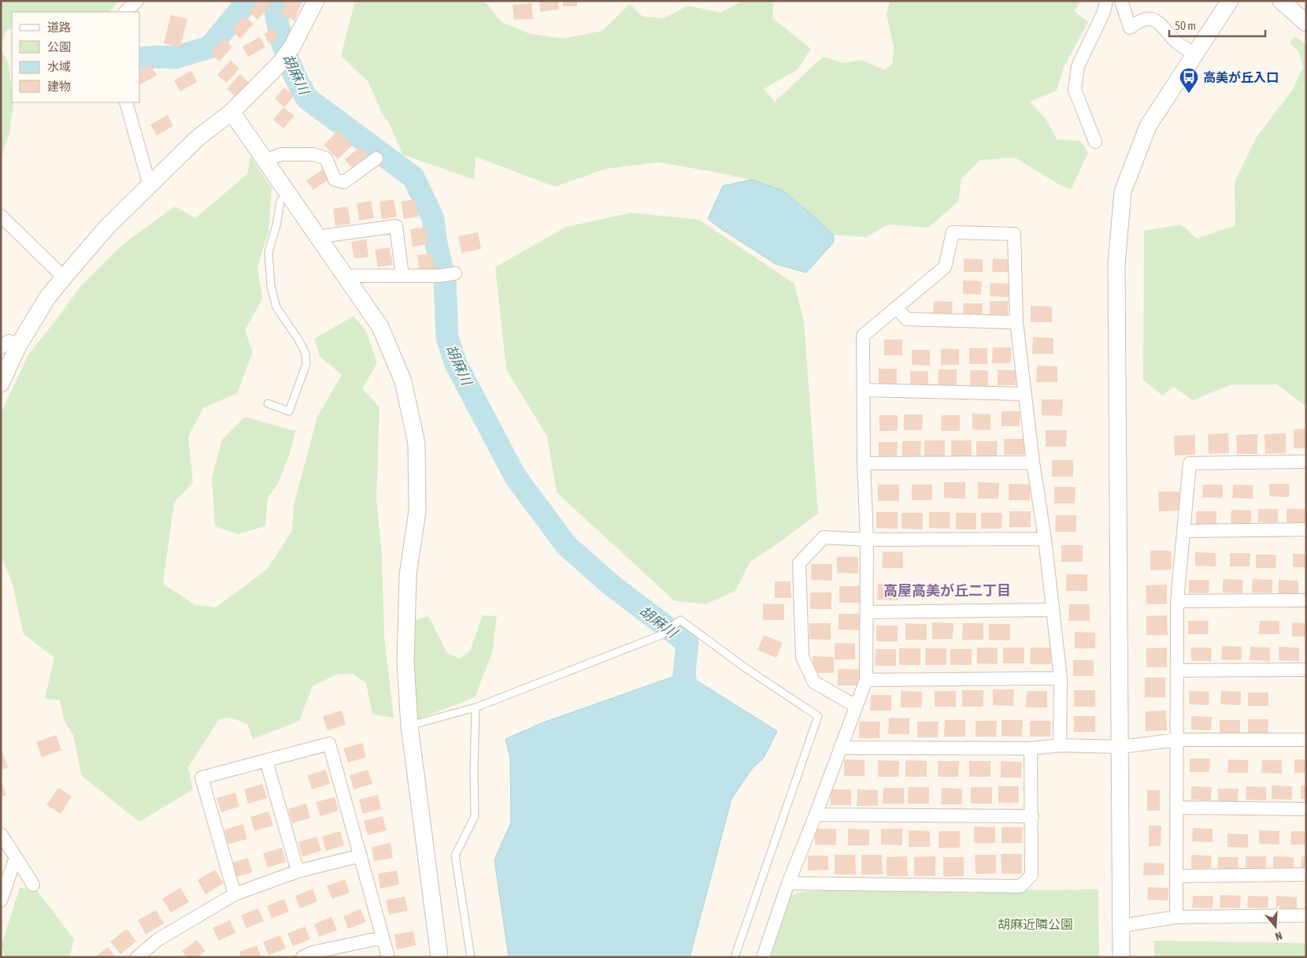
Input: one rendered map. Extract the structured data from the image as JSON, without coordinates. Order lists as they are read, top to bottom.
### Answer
{
  "districts": ["高屋高美が丘二丁目"],
  "water": ["胡麻川"],
  "parks": ["胡麻近隣公園"],
  "places": {
    "bus stop": ["高美が丘入口"]
  },
  "legend": [
    "道路",
    "公園",
    "水域",
    "建物"
  ],
  "scale_bar": "50 m",
  "north": "bottom"
}
